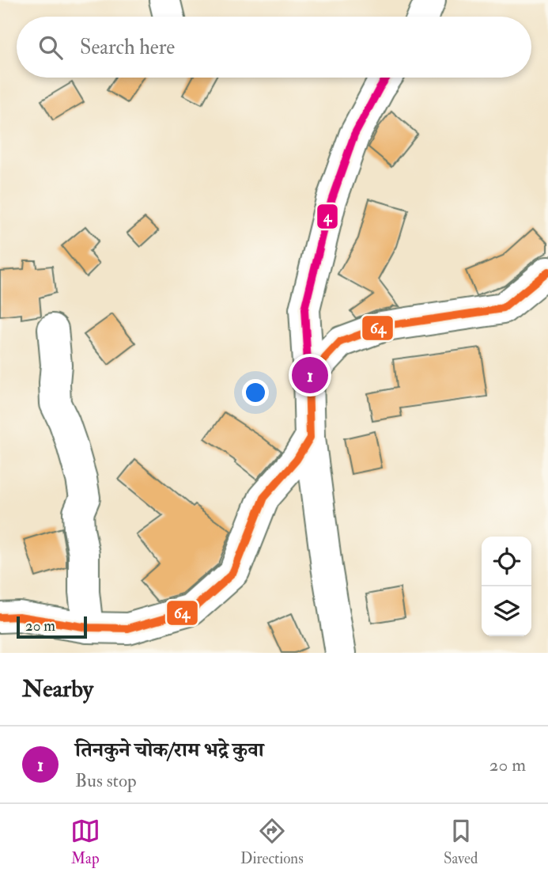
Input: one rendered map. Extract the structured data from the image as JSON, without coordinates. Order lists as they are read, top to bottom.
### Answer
{
  "lines": ["transit line 4", "transit line 64"],
  "scale_bar": "20 m",
  "page": {
    "search": "Search here",
    "pins": "1",
    "scale": "20 m",
    "heading": "Nearby",
    "list": [
      {
        "mark": "1",
        "name": "तिनकुने चोक/राम भद्रे कुवा",
        "note": "Bus stop",
        "value": "20 m"
      }
    ],
    "nav": ["Map", "Directions", "Saved"]
  }
}
